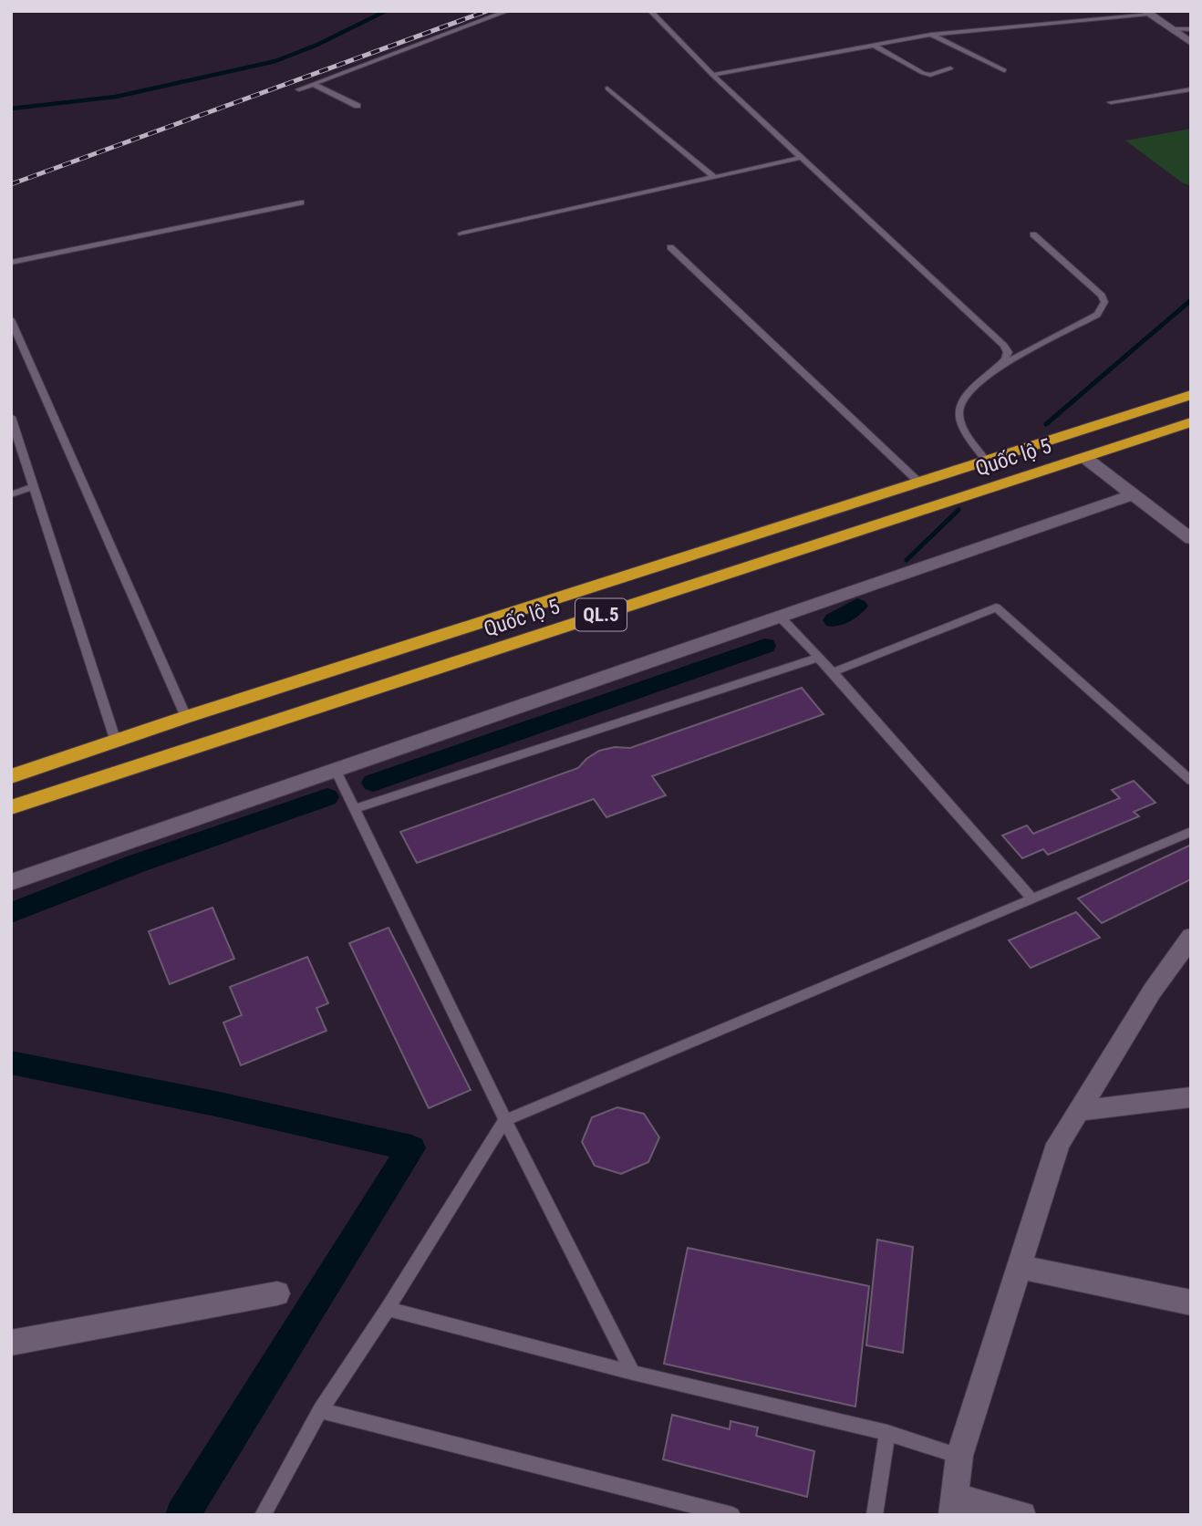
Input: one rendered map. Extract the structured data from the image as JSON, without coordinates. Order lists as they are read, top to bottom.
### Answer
{
  "streets": {
    "highway": ["Quốc lộ 5", "QL.5"]
  }
}
